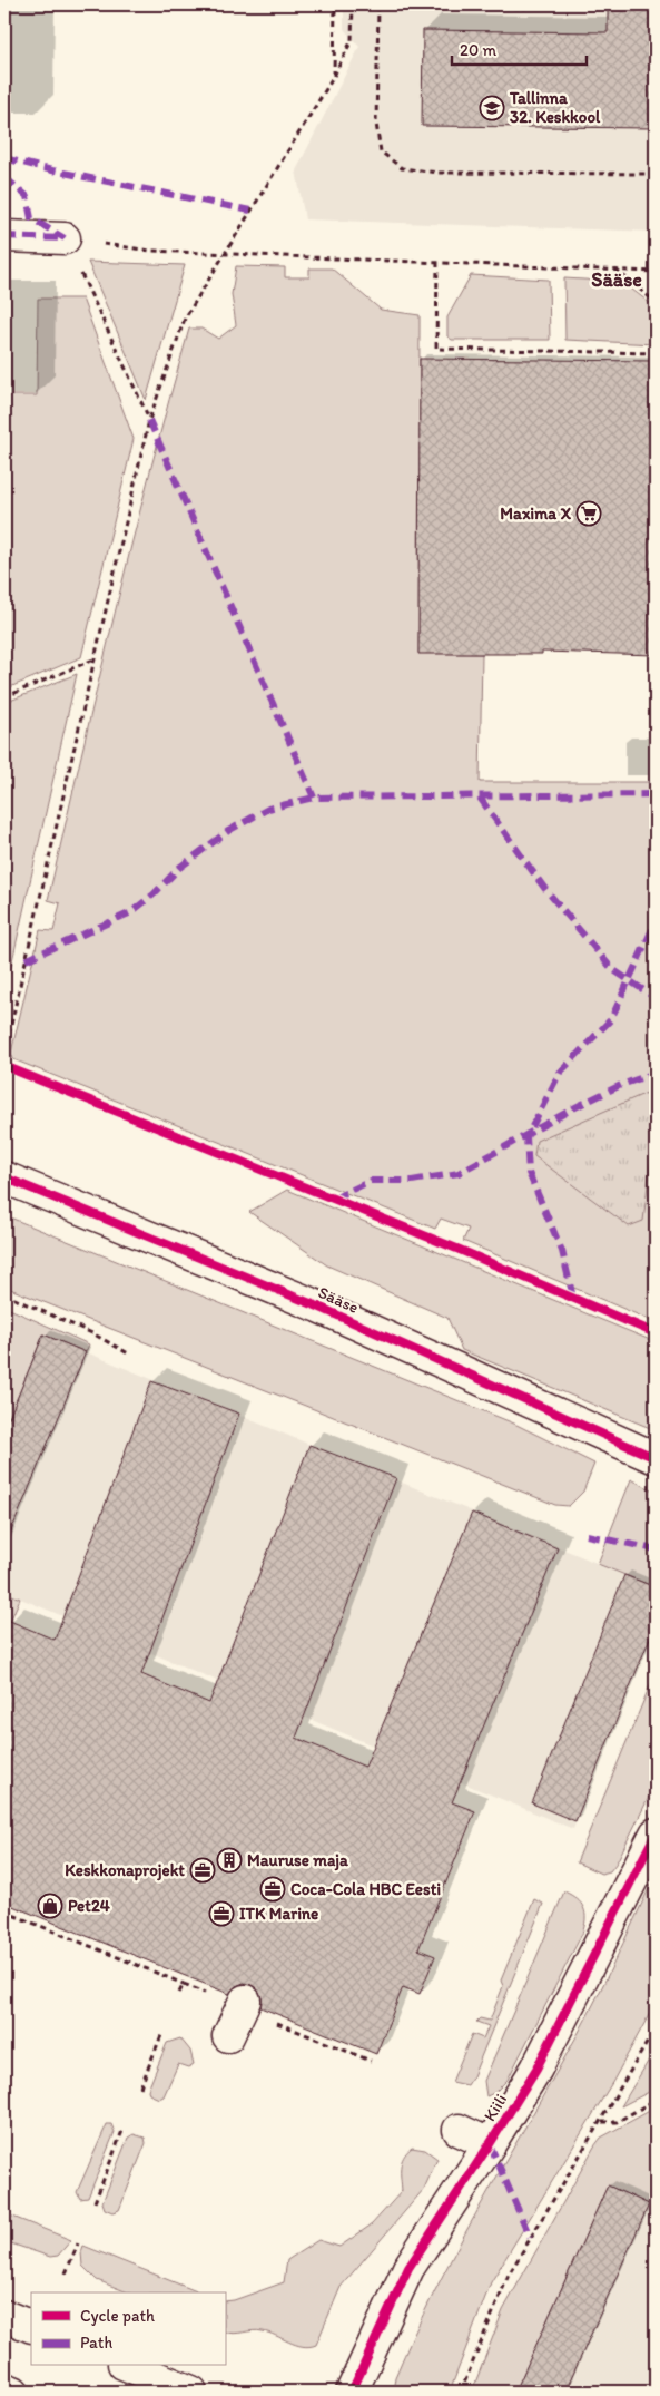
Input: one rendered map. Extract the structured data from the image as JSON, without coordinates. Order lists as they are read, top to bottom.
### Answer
{
  "streets": {
    "street": ["Sääse", "Kiili"]
  },
  "districts": ["Sääse"],
  "places": {
    "school or university": ["Tallinna 32. Keskkool"],
    "supermarket": ["Maxima X"],
    "building": ["Mauruse maja"],
    "office": ["Keskkonaprojekt", "Coca-Cola HBC Eesti", "ITK Marine"],
    "shop": ["Pet24"]
  },
  "legend": ["Cycle path", "Path"],
  "scale_bar": "20 m"
}
